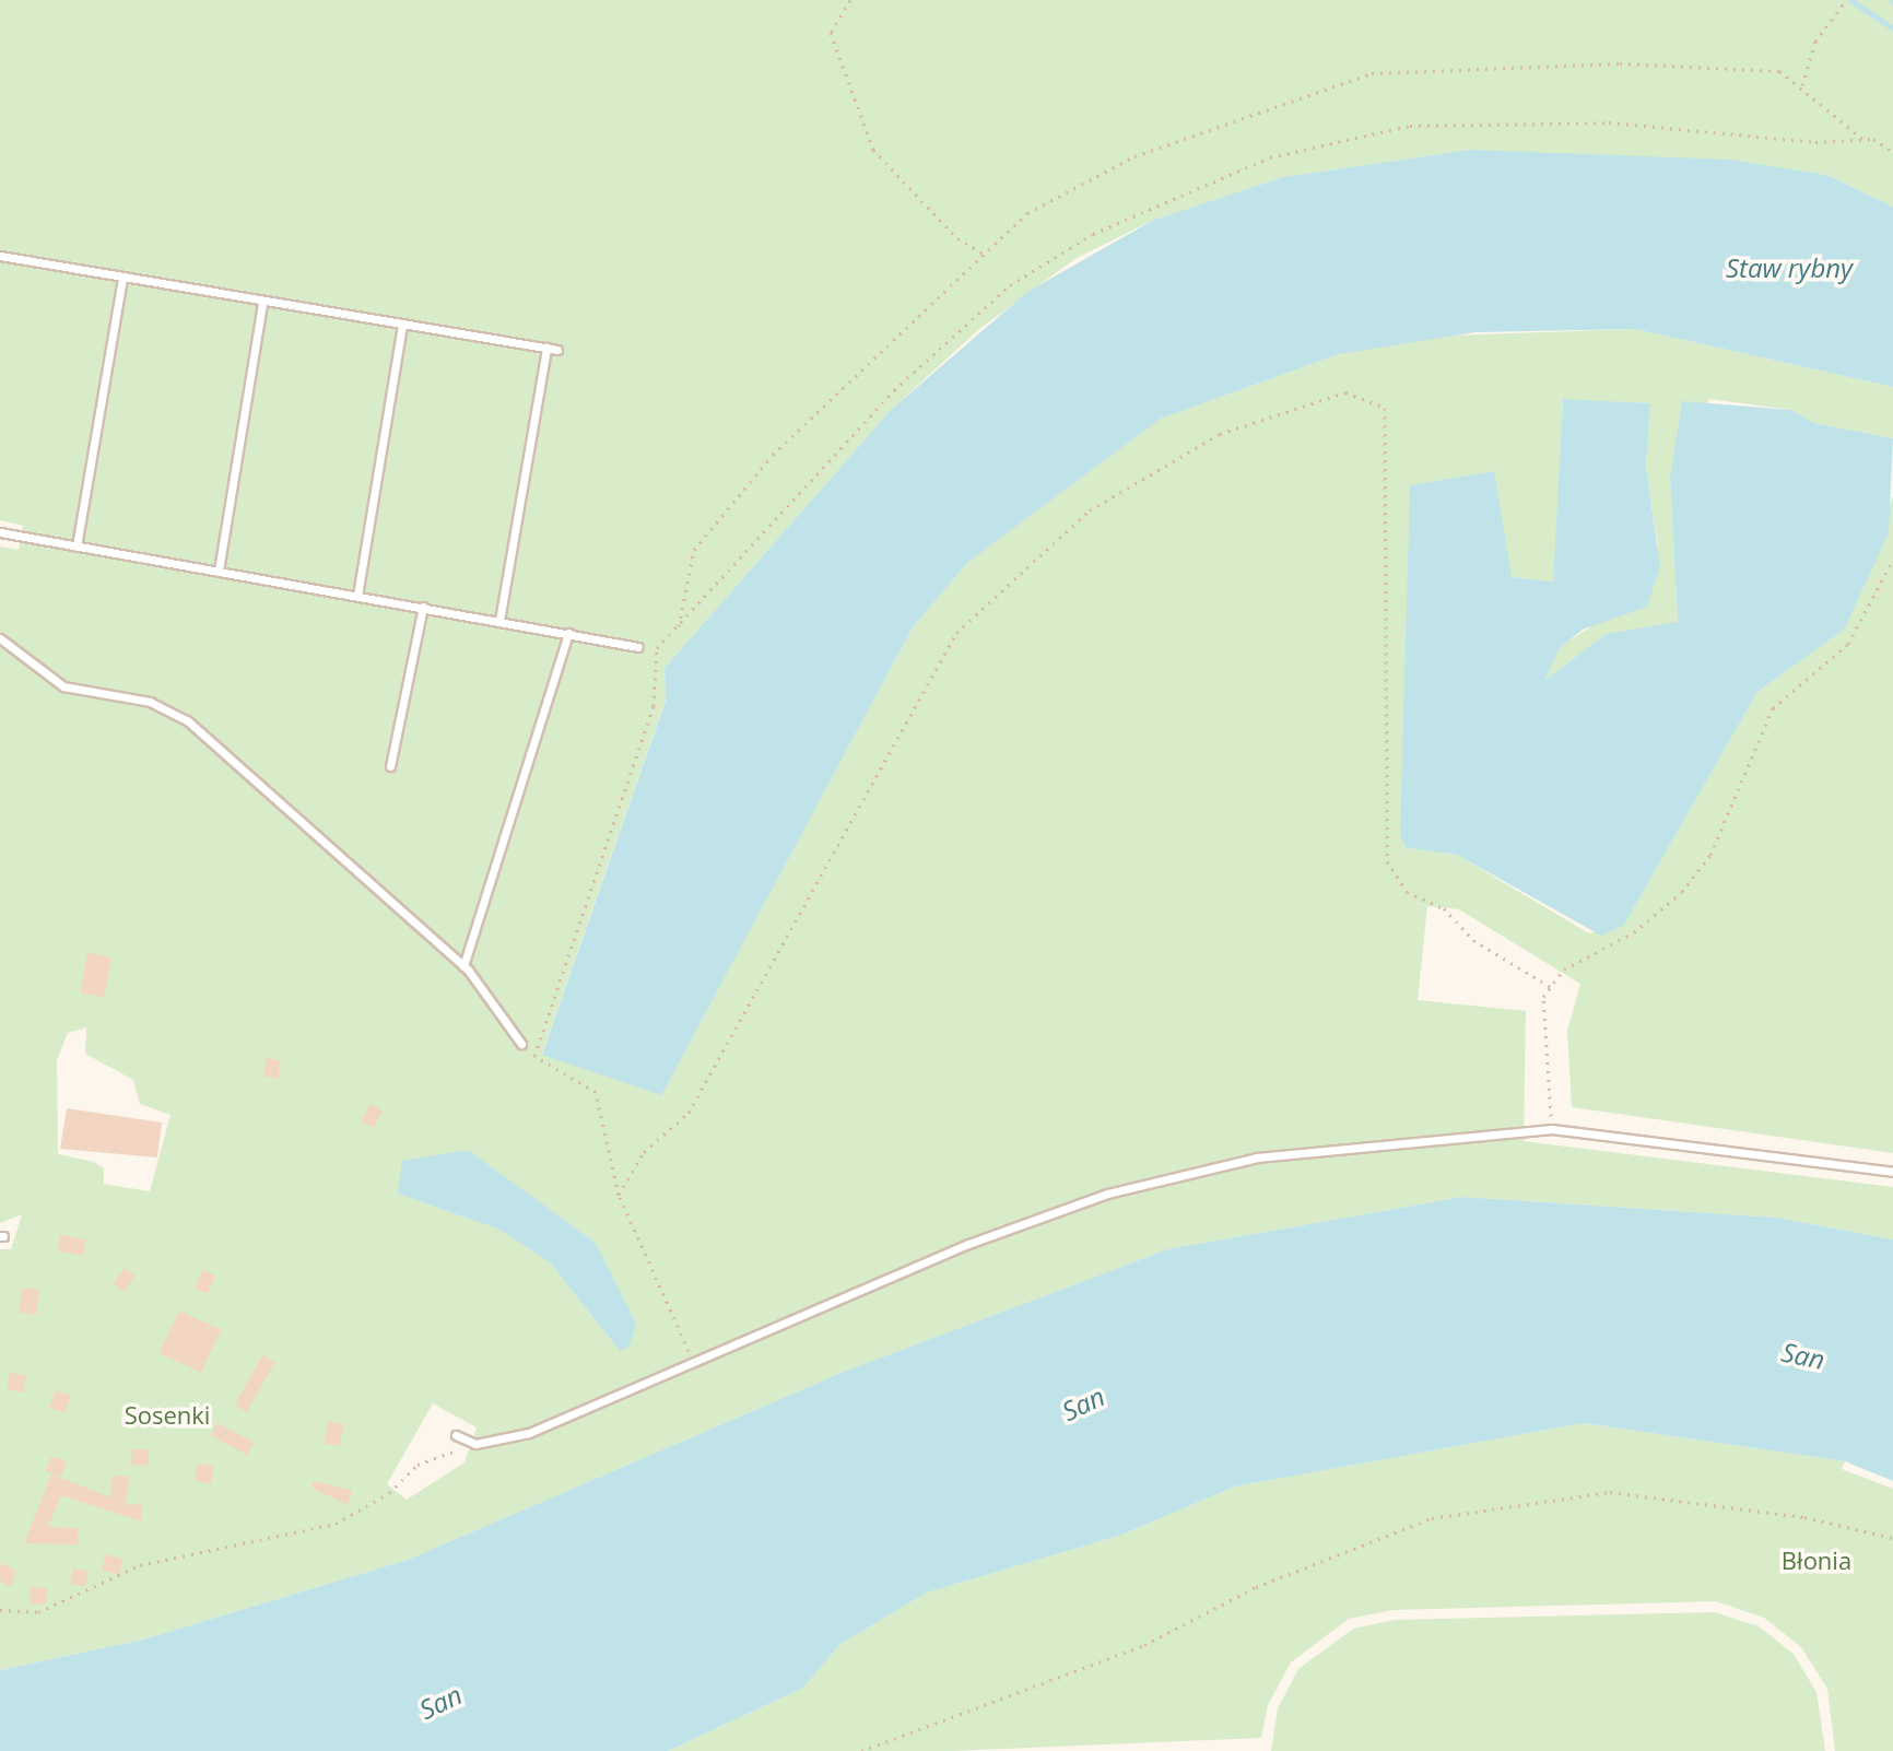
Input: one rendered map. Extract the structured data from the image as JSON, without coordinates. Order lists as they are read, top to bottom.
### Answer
{
  "water": ["Staw rybny", "San"],
  "parks": ["Sosenki", "Błonia"]
}
